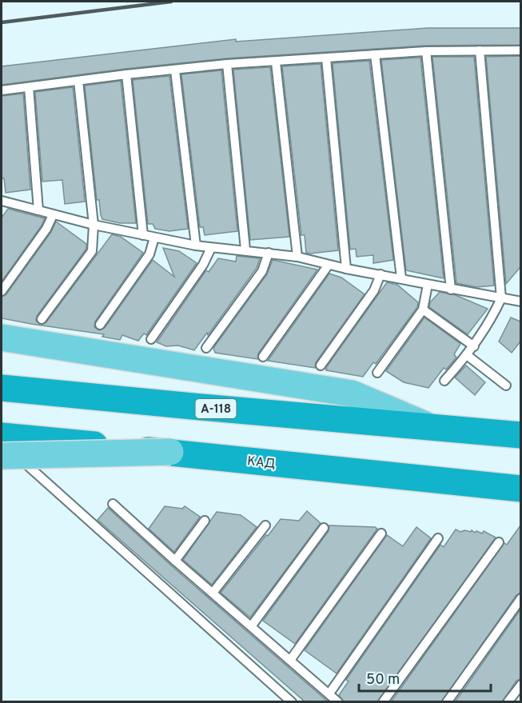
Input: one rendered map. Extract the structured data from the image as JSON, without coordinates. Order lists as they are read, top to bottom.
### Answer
{
  "streets": {
    "highway": ["А-118", "КАД"]
  },
  "scale_bar": "50 m"
}
